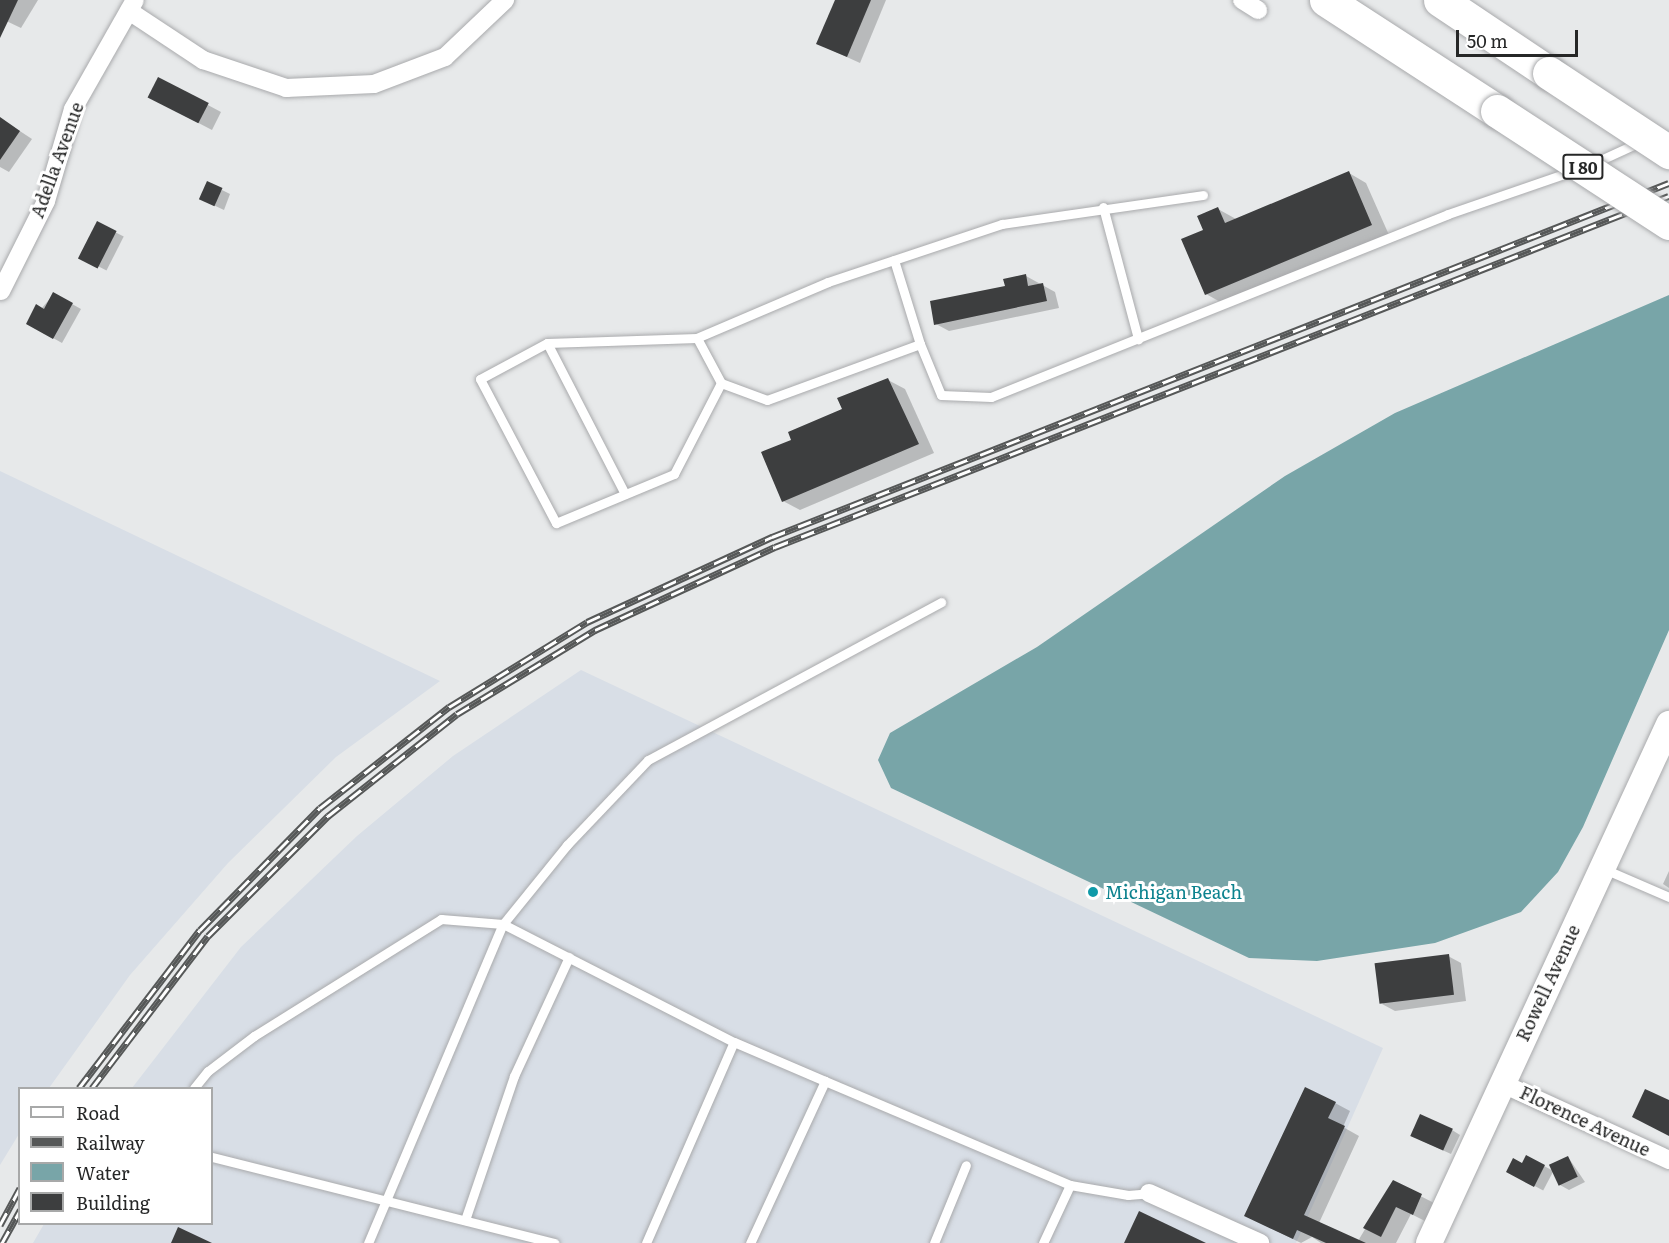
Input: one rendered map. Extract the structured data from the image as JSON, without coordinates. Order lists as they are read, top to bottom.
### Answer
{
  "streets": {
    "highway": ["I 80"],
    "street": ["Adella Avenue", "Rowell Avenue", "Florence Avenue"]
  },
  "crossings": [
    ["Rowell Avenue", "Florence Avenue"]
  ],
  "places": ["Michigan Beach"],
  "legend": [
    "Road",
    "Railway",
    "Water",
    "Building"
  ],
  "scale_bar": "50 m"
}
